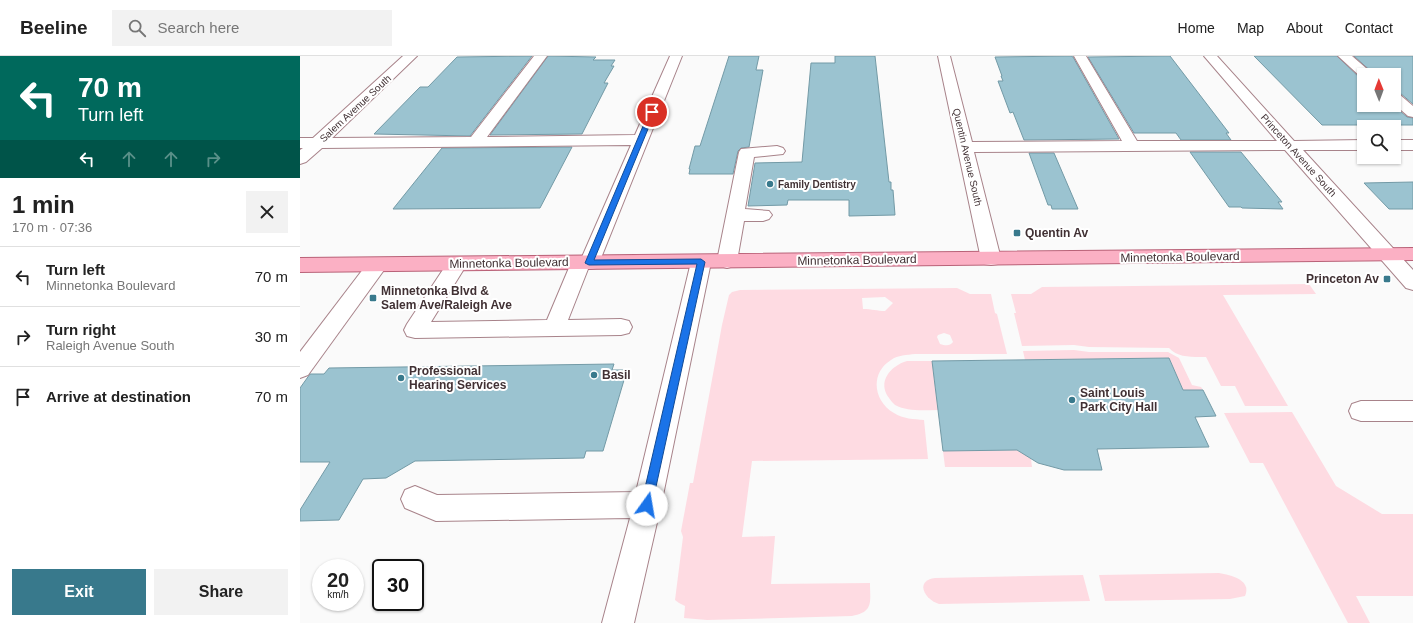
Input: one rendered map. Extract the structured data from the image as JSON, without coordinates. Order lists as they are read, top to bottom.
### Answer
{
  "streets": {
    "main road": ["Minnetonka Boulevard"],
    "street": ["Salem Avenue South", "Princeton Avenue South", "Quentin Avenue South"]
  },
  "crossings": [
    ["Princeton Avenue South", "Minnetonka Boulevard"],
    ["Quentin Avenue South", "Minnetonka Boulevard"]
  ],
  "places": {
    "other": [
      "Family Dentistry",
      "Basil",
      "Professional Hearing Services",
      "Saint Louis Park City Hall"
    ],
    "transit": ["Quentin Av", "Princeton Av", "Minnetonka Blvd & Salem Ave/Raleigh Ave"]
  },
  "north": "top",
  "page": {
    "header": "Beeline",
    "search": "Search here",
    "nav": [
      "Home",
      "Map",
      "About",
      "Contact"
    ],
    "turn": ["70 m", "Turn left"],
    "heading": ["1 min", "170 m · 07:36"],
    "list": [
      {
        "name": "Turn left",
        "note": "Minnetonka Boulevard",
        "value": "70 m"
      },
      {
        "name": "Turn right",
        "note": "Raleigh Avenue South",
        "value": "30 m"
      },
      {
        "name": "Arrive at destination",
        "value": "70 m"
      }
    ],
    "speed": "20 km/h",
    "limit": "30",
    "buttons": ["Exit", "Share"]
  }
}
